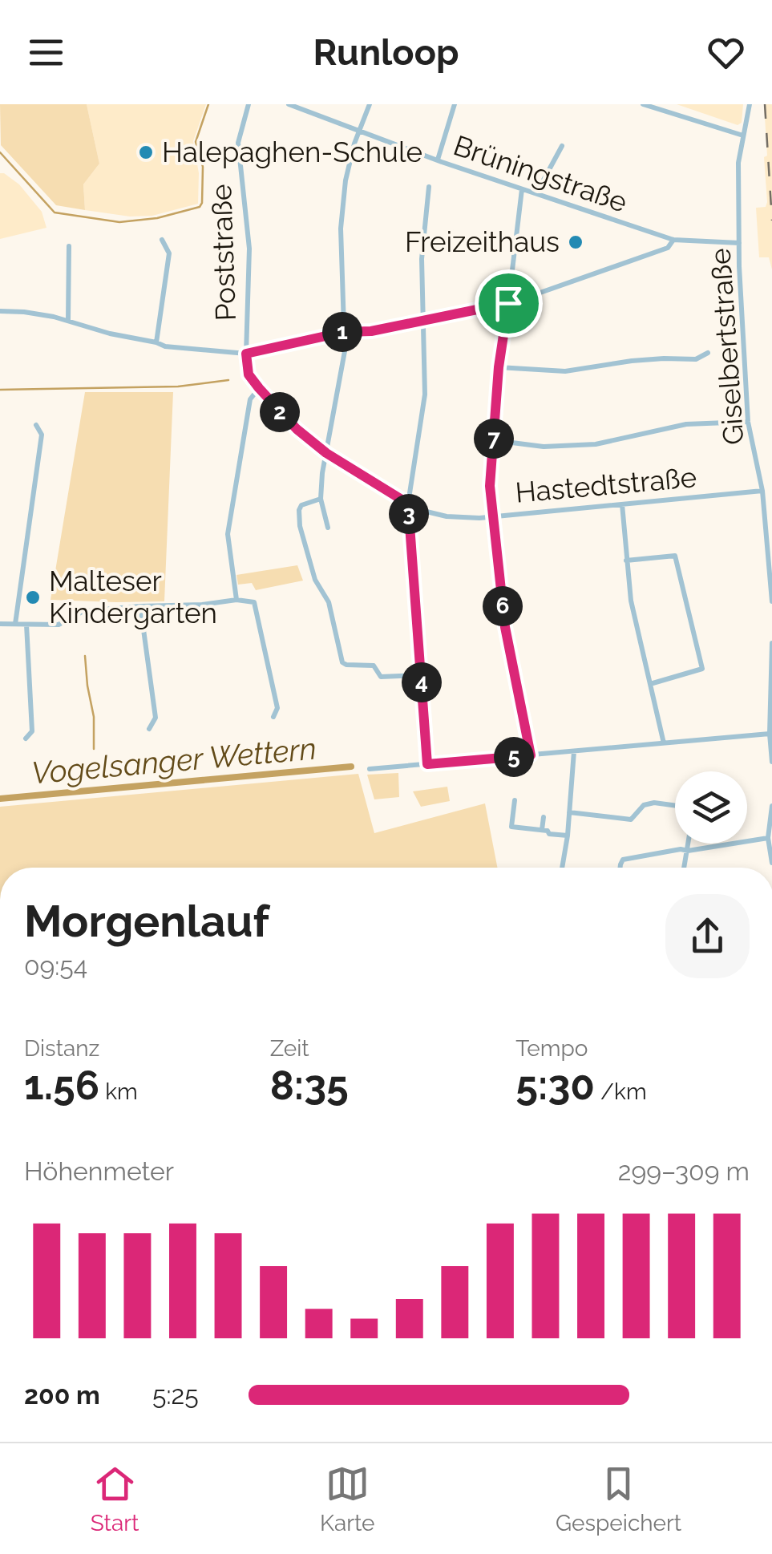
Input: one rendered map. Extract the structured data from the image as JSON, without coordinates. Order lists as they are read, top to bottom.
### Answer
{
  "streets": {
    "street": [
      "Brüningstraße",
      "Poststraße",
      "Giselbertstraße",
      "Hastedtstraße"
    ]
  },
  "crossings": [
    ["Brüningstraße", "Giselbertstraße"],
    ["Giselbertstraße", "Hastedtstraße"]
  ],
  "water": ["Vogelsanger Wettern"],
  "places": ["Halepaghen-Schule", "Freizeithaus", "Malteser Kindergarten"],
  "page": {
    "header": "Runloop",
    "pins": [
      "1",
      "2",
      "7",
      "3",
      "6",
      "4",
      "5"
    ],
    "heading": ["Morgenlauf", "09:54"],
    "stats": [
      ["Distanz", "1.56 km"],
      ["Zeit", "8:35"],
      ["Tempo", "5:30 /km"]
    ],
    "chart": ["Höhenmeter", "299–309 m"],
    "list": [
      {
        "name": "200 m",
        "note": "5:25"
      }
    ],
    "tabs": ["Start", "Karte", "Gespeichert"]
  }
}
